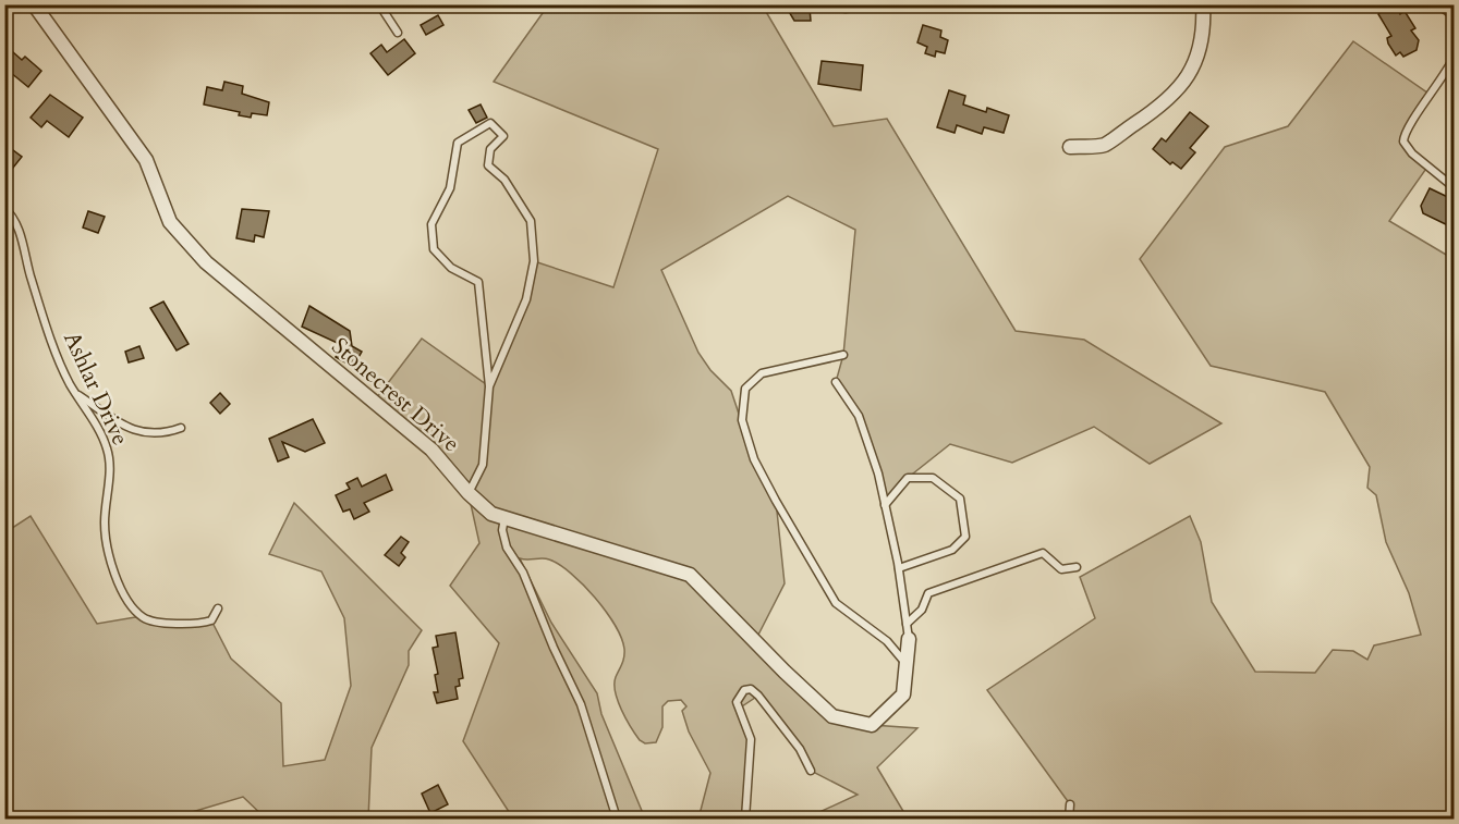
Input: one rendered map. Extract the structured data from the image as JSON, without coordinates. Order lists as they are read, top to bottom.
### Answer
{
  "streets": {
    "street": ["Stonecrest Drive"],
    "lane": ["Ashlar Drive"]
  }
}
